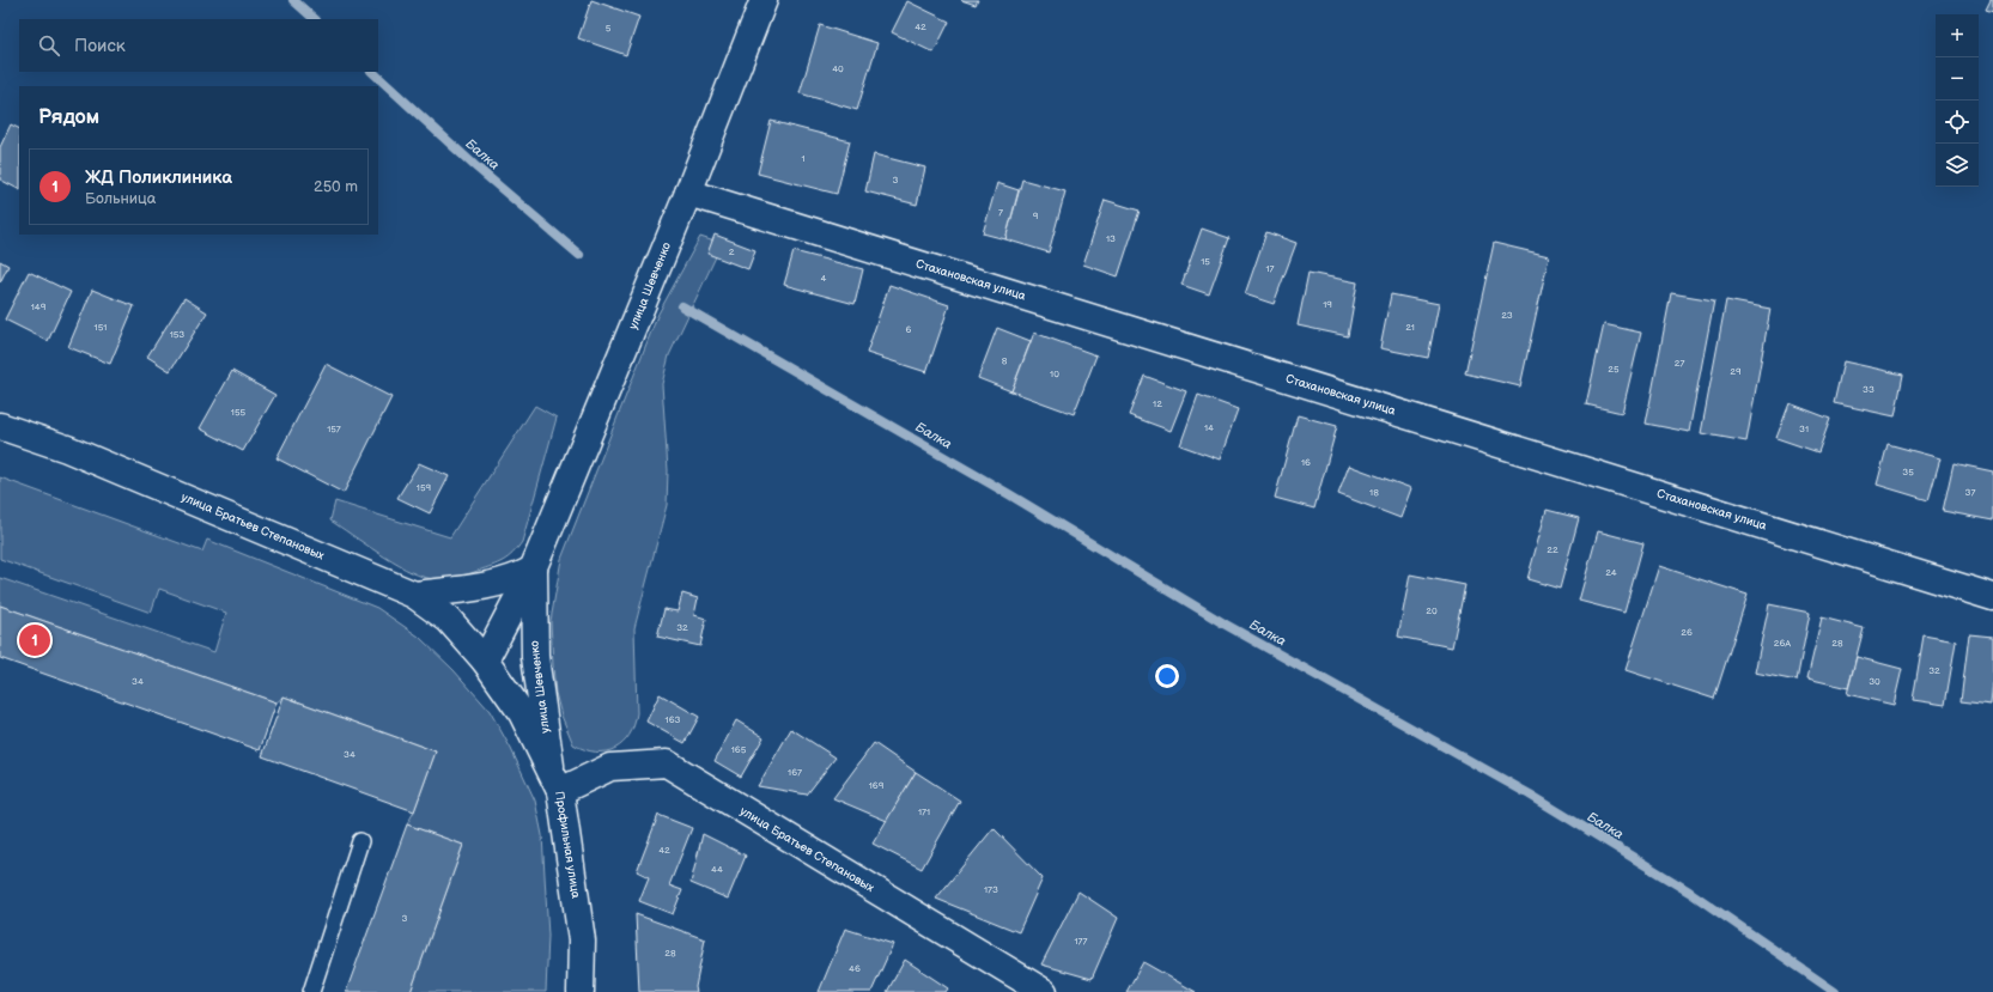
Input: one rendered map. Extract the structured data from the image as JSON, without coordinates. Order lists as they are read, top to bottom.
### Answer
{
  "streets": {
    "main road": [
      "Стахановская улица",
      "улица Шевченко",
      "улица Братьев Степановых",
      "Профильная улица"
    ]
  },
  "crossings": [
    ["Стахановская улица", "улица Шевченко"],
    ["улица Шевченко", "улица Братьев Степановых"],
    ["улица Шевченко", "Профильная улица"],
    ["улица Братьев Степановых", "Профильная улица"]
  ],
  "water": ["Балка"],
  "house_numbers": [
    "42",
    "5",
    "40",
    "1",
    "3",
    "7",
    "9",
    "13",
    "2",
    "15",
    "17",
    "4",
    "19",
    "149",
    "23",
    "151",
    "21",
    "6",
    "153",
    "8",
    "27",
    "25",
    "29",
    "10",
    "33",
    "12",
    "155",
    "14",
    "157",
    "31",
    "16",
    "35",
    "159",
    "18",
    "37",
    "22",
    "24",
    "20",
    "32",
    "26",
    "26А",
    "28",
    "32",
    "34",
    "30",
    "163",
    "165",
    "34",
    "167",
    "169",
    "171",
    "42",
    "44",
    "173",
    "3",
    "177",
    "28",
    "46"
  ],
  "page": {
    "map_buttons": ["+", "−"],
    "search": "Поиск",
    "heading": "Рядом",
    "list": [
      {
        "mark": "1",
        "name": "ЖД Поликлиника",
        "note": "Больница",
        "value": "250 m"
      }
    ],
    "pins": "1"
  }
}
